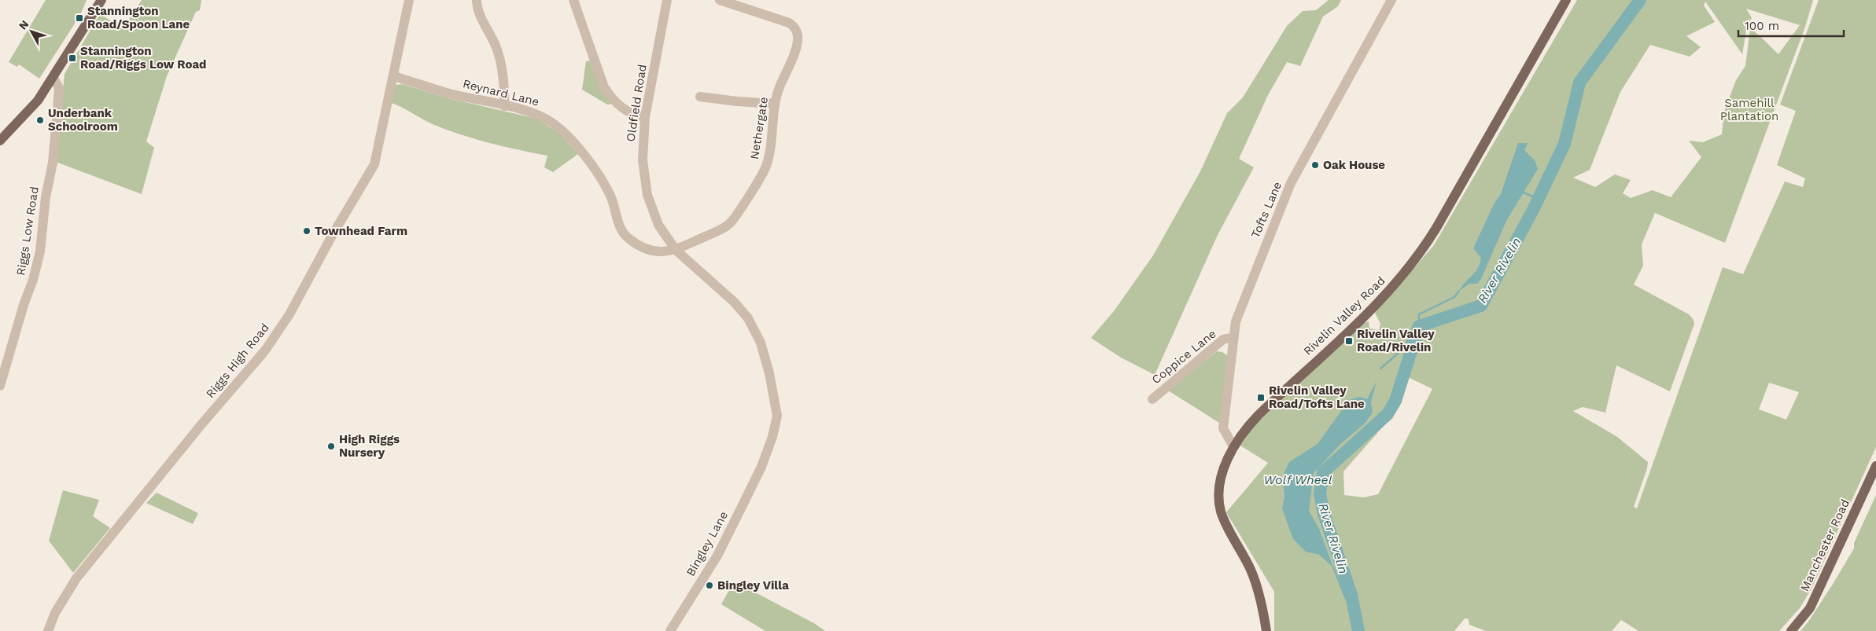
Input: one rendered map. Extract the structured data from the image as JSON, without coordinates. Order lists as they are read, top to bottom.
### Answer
{
  "streets": {
    "main road": ["Rivelin Valley Road", "Manchester Road"],
    "street": [
      "Reynard Lane",
      "Oldfield Road",
      "Nethergate",
      "Tofts Lane",
      "Riggs Low Road",
      "Coppice Lane",
      "Riggs High Road",
      "Bingley Lane"
    ]
  },
  "crossings": [
    ["Reynard Lane", "Oldfield Road"],
    ["Reynard Lane", "Nethergate"],
    ["Reynard Lane", "Riggs High Road"],
    ["Oldfield Road", "Nethergate"],
    ["Oldfield Road", "Bingley Lane"],
    ["Tofts Lane", "Rivelin Valley Road"],
    ["Tofts Lane", "Coppice Lane"]
  ],
  "water": ["River Rivelin", "Wolf Wheel"],
  "parks": ["Samehill Plantation"],
  "places": {
    "transit": [
      "Stannington Road/Spoon Lane",
      "Stannington Road/Riggs Low Road",
      "Rivelin Valley Road/Rivelin",
      "Rivelin Valley Road/Tofts Lane"
    ],
    "other": [
      "Underbank Schoolroom",
      "Oak House",
      "Townhead Farm",
      "High Riggs Nursery",
      "Bingley Villa"
    ]
  },
  "scale_bar": "100 m",
  "north": "top left"
}
